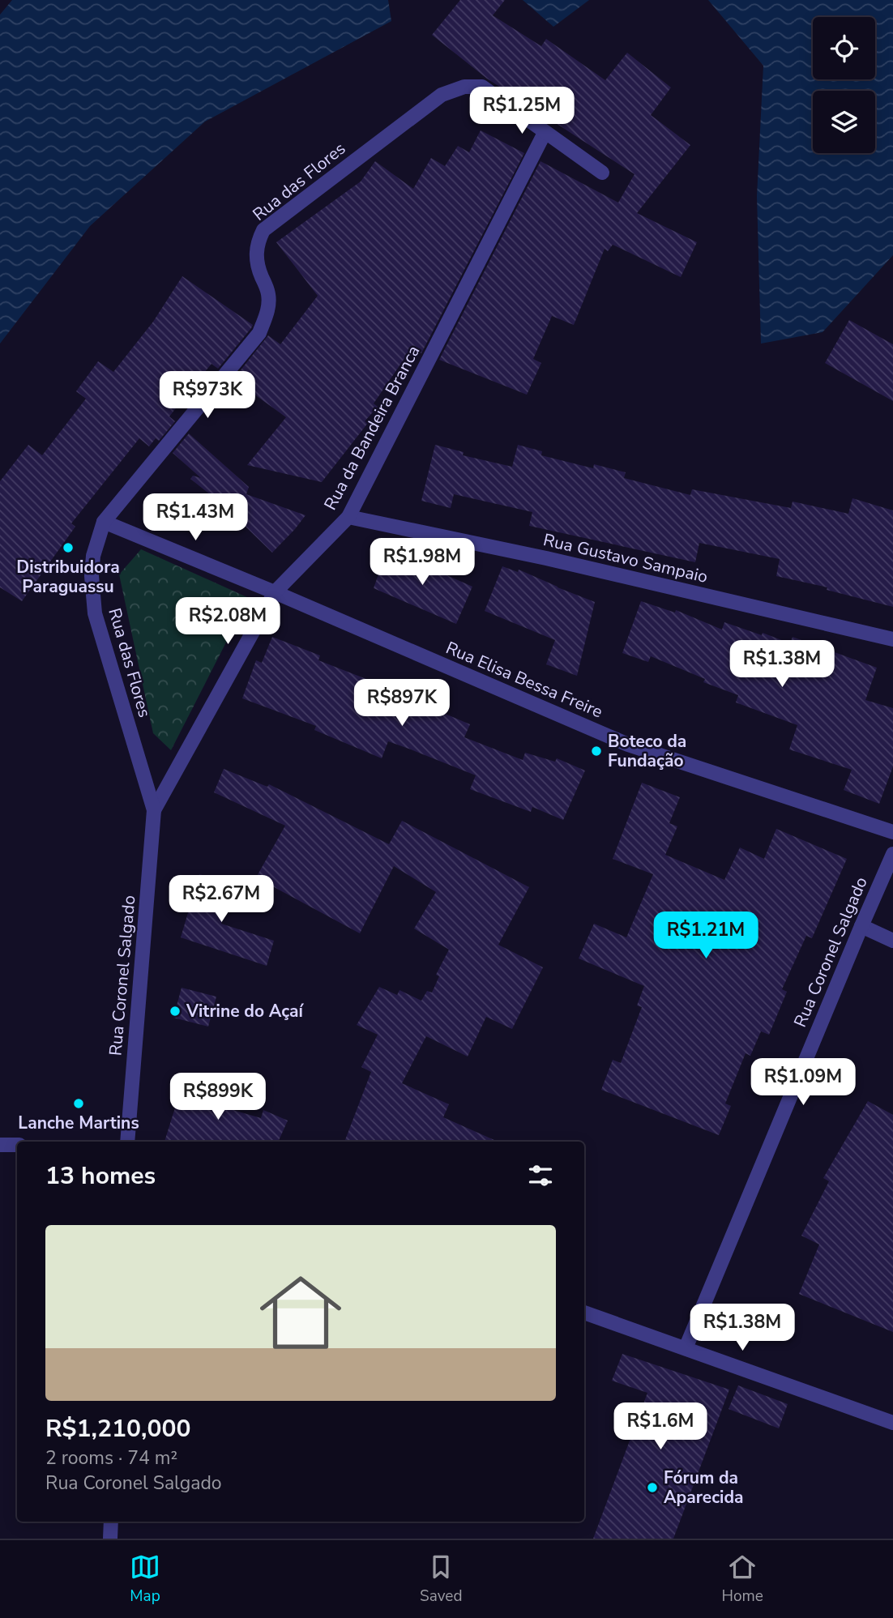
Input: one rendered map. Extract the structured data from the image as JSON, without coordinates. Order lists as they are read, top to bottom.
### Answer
{
  "streets": {
    "street": [
      "Rua das Flores",
      "Rua da Bandeira Branca",
      "Rua Gustavo Sampaio",
      "Rua Elisa Bessa Freire",
      "Rua Coronel Salgado"
    ]
  },
  "crossings": [
    ["Rua das Flores", "Rua da Bandeira Branca"],
    ["Rua das Flores", "Rua Elisa Bessa Freire"],
    ["Rua das Flores", "Rua Coronel Salgado"],
    ["Rua da Bandeira Branca", "Rua Gustavo Sampaio"],
    ["Rua da Bandeira Branca", "Rua Elisa Bessa Freire"],
    ["Rua da Bandeira Branca", "Rua Coronel Salgado"]
  ],
  "places": [
    "Distribuidora Paraguassu",
    "Boteco da Fundação",
    "Vitrine do Açaí",
    "Lanche Martins",
    "Fórum da Aparecida"
  ],
  "page": {
    "price": [
      "R$1.25M",
      "R$973K",
      "R$1.43M",
      "R$1.98M",
      "R$2.08M",
      "R$1.38M",
      "R$897K",
      "R$2.67M",
      "R$1.21M",
      "R$1.09M",
      "R$899K",
      "R$1.38M",
      "R$1.6M"
    ],
    "heading": "13 homes",
    "list": [
      {
        "name": "R$1,210,000",
        "note": "2 rooms · 74 m² · Rua Coronel Salgado"
      }
    ],
    "tabs": ["Map", "Saved", "Home"]
  }
}
